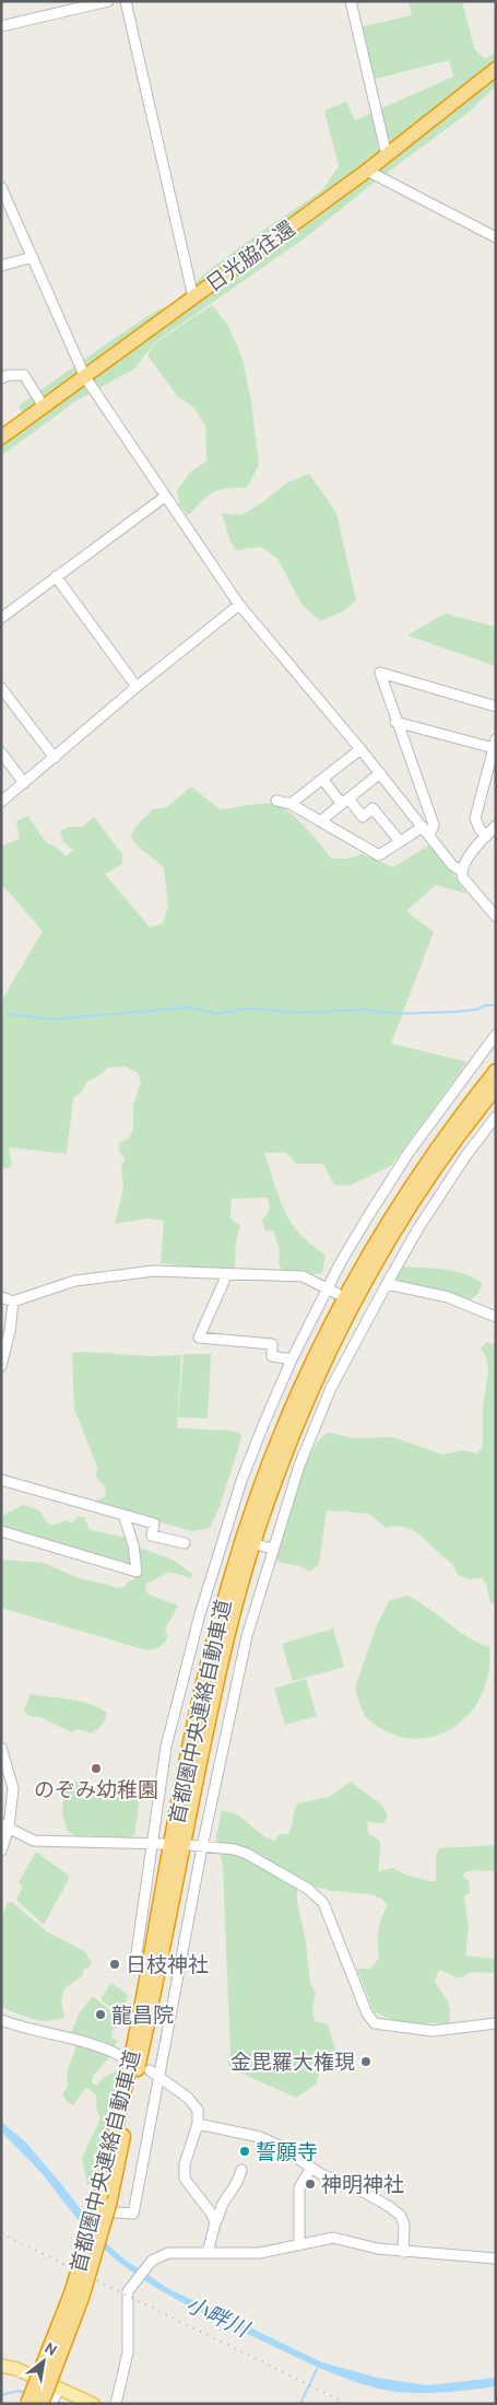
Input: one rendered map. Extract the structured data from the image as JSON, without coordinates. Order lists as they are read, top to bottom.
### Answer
{
  "streets": {
    "highway": ["日光脇往還", "首都圏中央連絡自動車道"]
  },
  "water": ["小畔川"],
  "places": [
    "のぞみ幼稚園",
    "日枝神社",
    "龍昌院",
    "金毘羅大権現",
    "誓願寺",
    "神明神社"
  ],
  "north": "top right"
}
